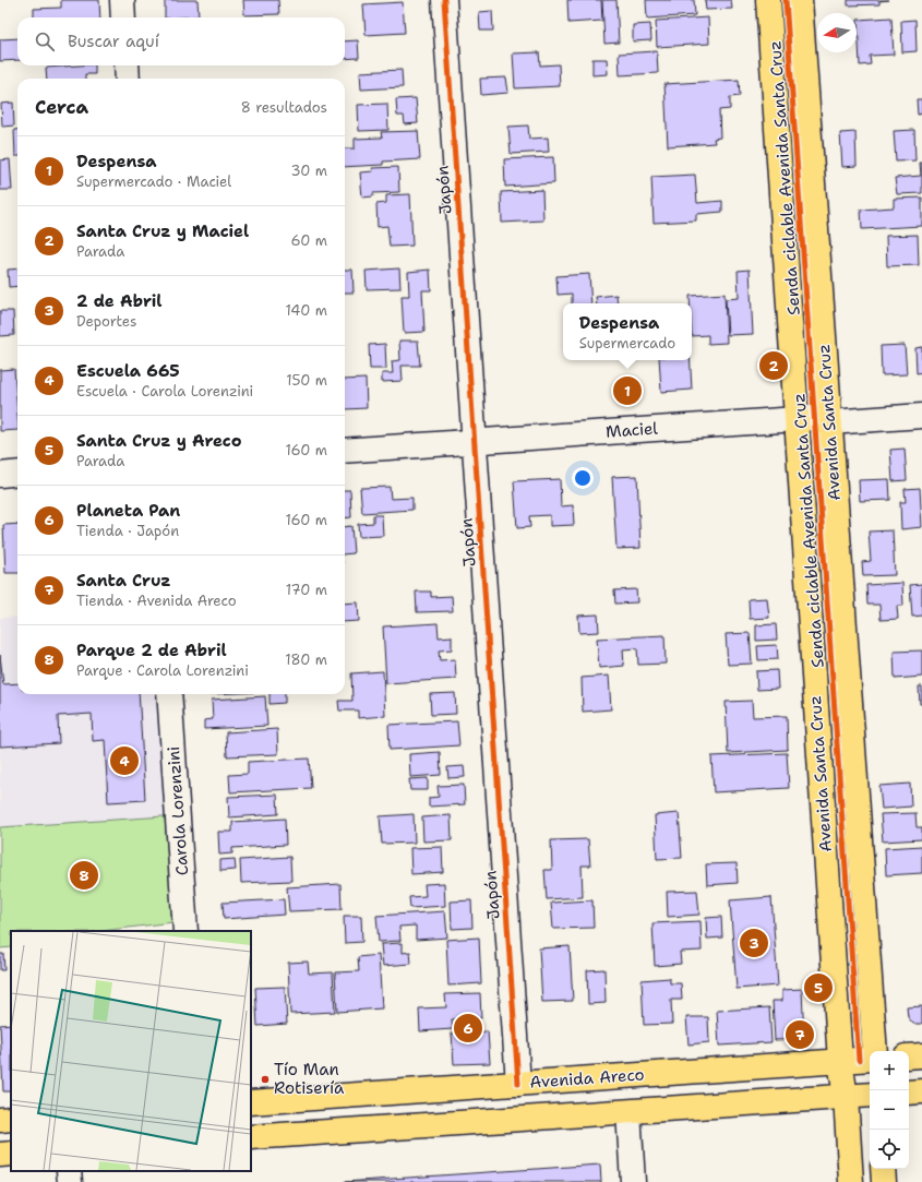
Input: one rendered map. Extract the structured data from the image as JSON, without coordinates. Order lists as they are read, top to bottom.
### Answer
{
  "streets": {
    "main road": ["Avenida Santa Cruz", "Avenida Areco"],
    "street": ["Japón", "Maciel", "Carola Lorenzini"],
    "cycle path": ["Senda ciclable Avenida Santa Cruz"]
  },
  "crossings": [
    ["Japón", "Maciel"],
    ["Japón", "Avenida Areco"],
    ["Avenida Santa Cruz", "Maciel"],
    ["Avenida Santa Cruz", "Avenida Areco"]
  ],
  "places": ["Tío Man Rotisería"],
  "north": "left",
  "page": {
    "search": "Buscar aquí",
    "heading": ["Cerca", "8 resultados"],
    "list": [
      {
        "mark": "1",
        "name": "Despensa",
        "note": "Supermercado · Maciel",
        "value": "30 m"
      },
      {
        "mark": "2",
        "name": "Santa Cruz y Maciel",
        "note": "Parada",
        "value": "60 m"
      },
      {
        "mark": "3",
        "name": "2 de Abril",
        "note": "Deportes",
        "value": "140 m"
      },
      {
        "mark": "4",
        "name": "Escuela 665",
        "note": "Escuela · Carola Lorenzini",
        "value": "150 m"
      },
      {
        "mark": "5",
        "name": "Santa Cruz y Areco",
        "note": "Parada",
        "value": "160 m"
      },
      {
        "mark": "6",
        "name": "Planeta Pan",
        "note": "Tienda · Japón",
        "value": "160 m"
      },
      {
        "mark": "7",
        "name": "Santa Cruz",
        "note": "Tienda · Avenida Areco",
        "value": "170 m"
      },
      {
        "mark": "8",
        "name": "Parque 2 de Abril",
        "note": "Parque · Carola Lorenzini",
        "value": "180 m"
      }
    ],
    "popup": ["Despensa", "Supermercado"],
    "pins": [
      "2",
      "1",
      "4",
      "8",
      "3",
      "5",
      "6",
      "7"
    ],
    "map_buttons": ["+", "−"]
  }
}
